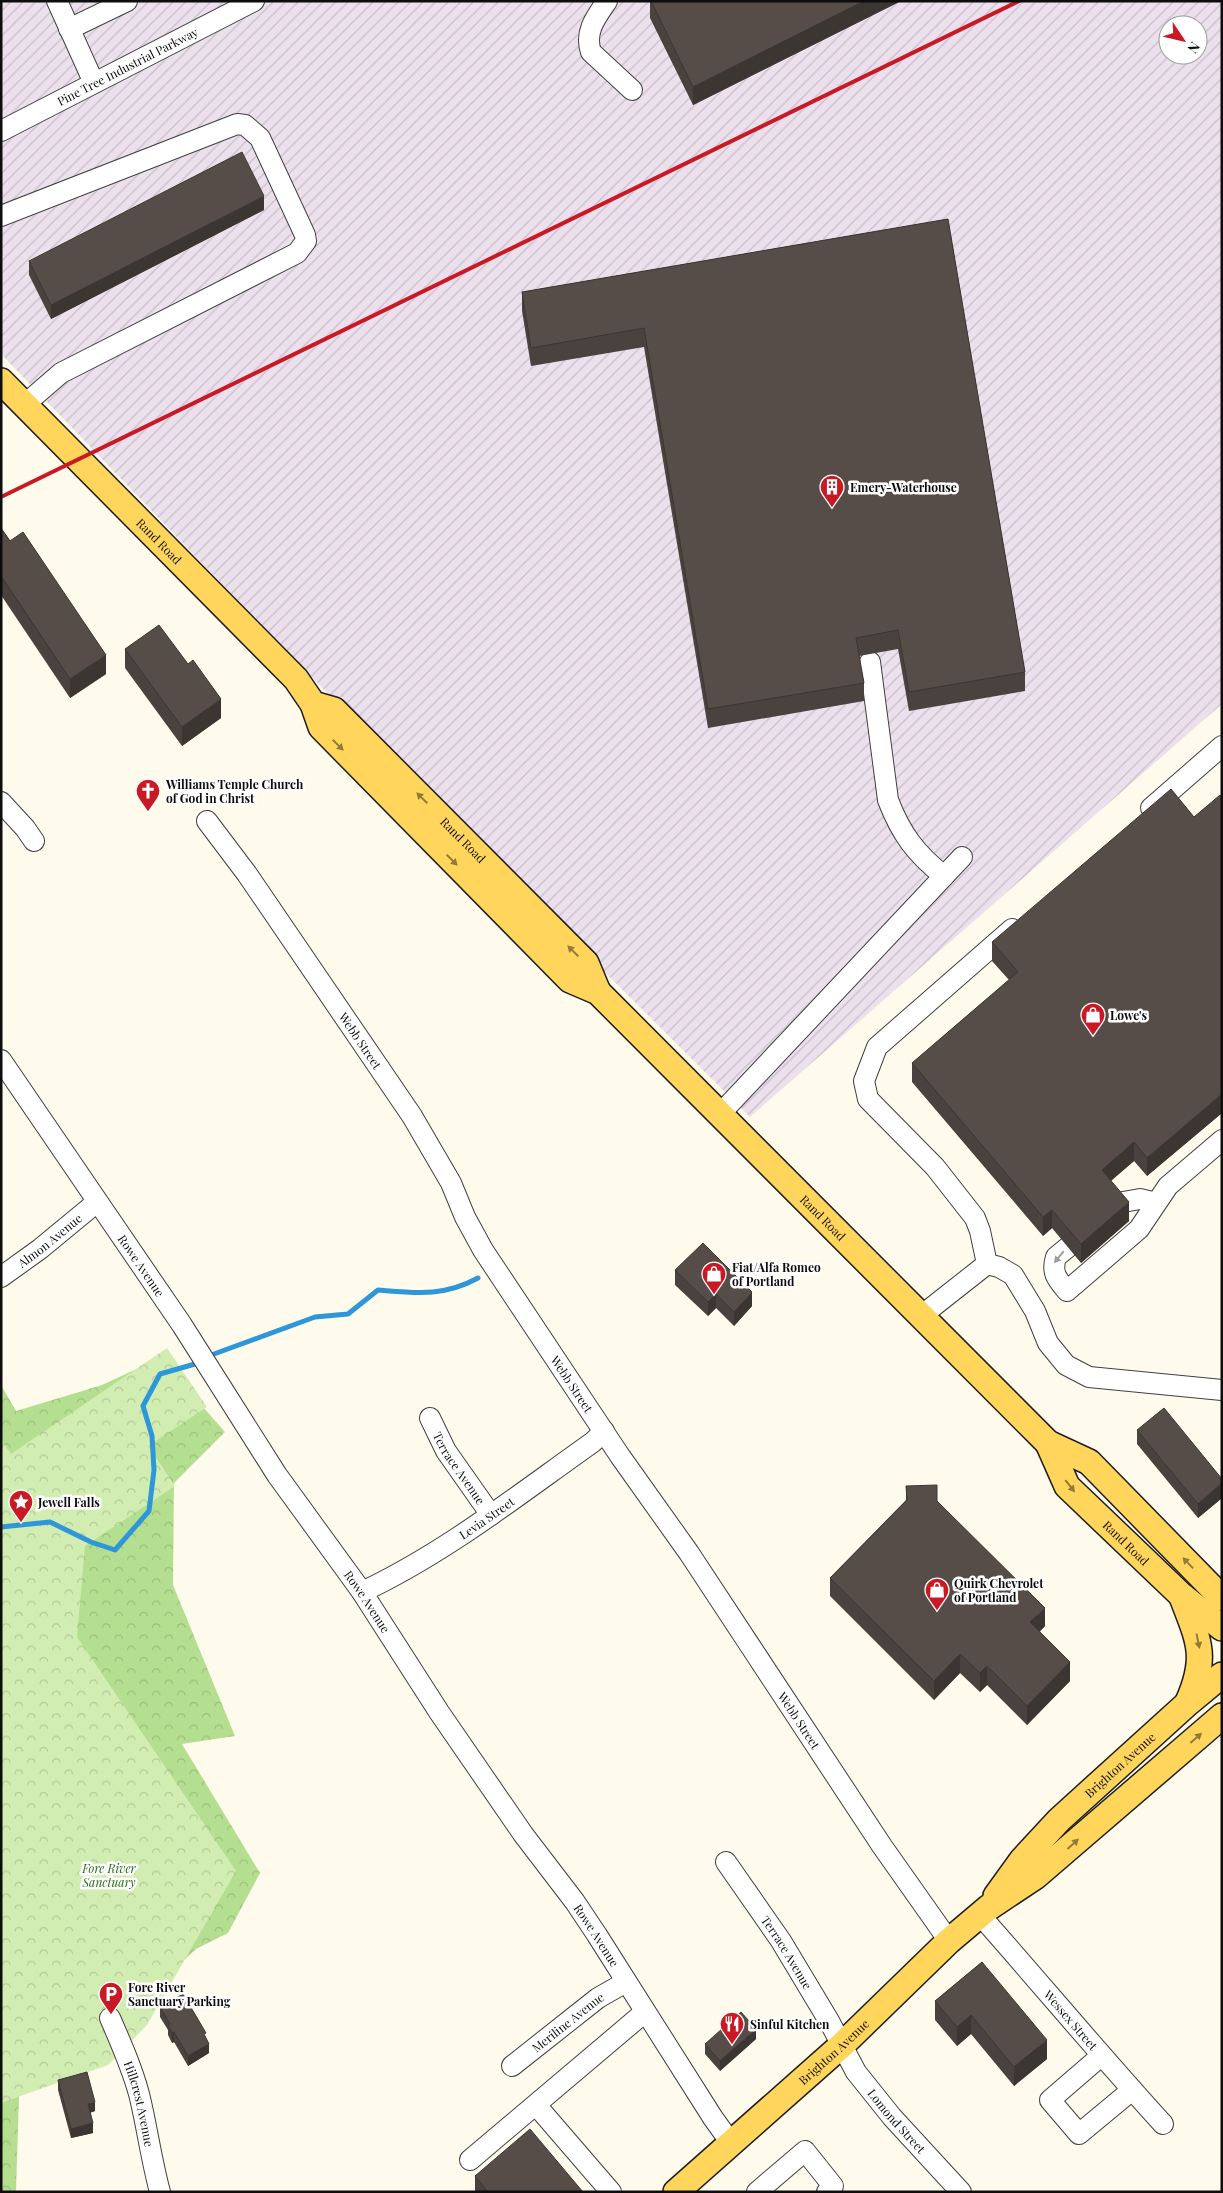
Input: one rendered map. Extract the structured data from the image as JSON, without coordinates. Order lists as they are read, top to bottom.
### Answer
{
  "streets": {
    "main road": ["Rand Road", "Brighton Avenue"],
    "street": [
      "Pine Tree Industrial Parkway",
      "Webb Street",
      "Almon Avenue",
      "Rowe Avenue",
      "Terrace Avenue",
      "Levia Street",
      "Wessex Street",
      "Meriline Avenue",
      "Hillcrest Avenue",
      "Lomond Street"
    ]
  },
  "crossings": [
    ["Webb Street", "Levia Street"],
    ["Webb Street", "Brighton Avenue"],
    ["Almon Avenue", "Rowe Avenue"],
    ["Rowe Avenue", "Levia Street"],
    ["Rowe Avenue", "Brighton Avenue"],
    ["Rowe Avenue", "Meriline Avenue"],
    ["Terrace Avenue", "Levia Street"],
    ["Terrace Avenue", "Brighton Avenue"],
    ["Terrace Avenue", "Lomond Street"],
    ["Brighton Avenue", "Wessex Street"],
    ["Brighton Avenue", "Lomond Street"]
  ],
  "parks": ["Fore River Sanctuary"],
  "places": {
    "building": ["Emery-Waterhouse"],
    "church": ["Williams Temple Church of God in Christ"],
    "shop": ["Lowe's", "Fiat/Alfa Romeo of Portland", "Quirk Chevrolet of Portland"],
    "place": ["Jewell Falls"],
    "parking": ["Fore River Sanctuary Parking"],
    "restaurant": ["Sinful Kitchen"]
  },
  "north": "bottom right"
}
